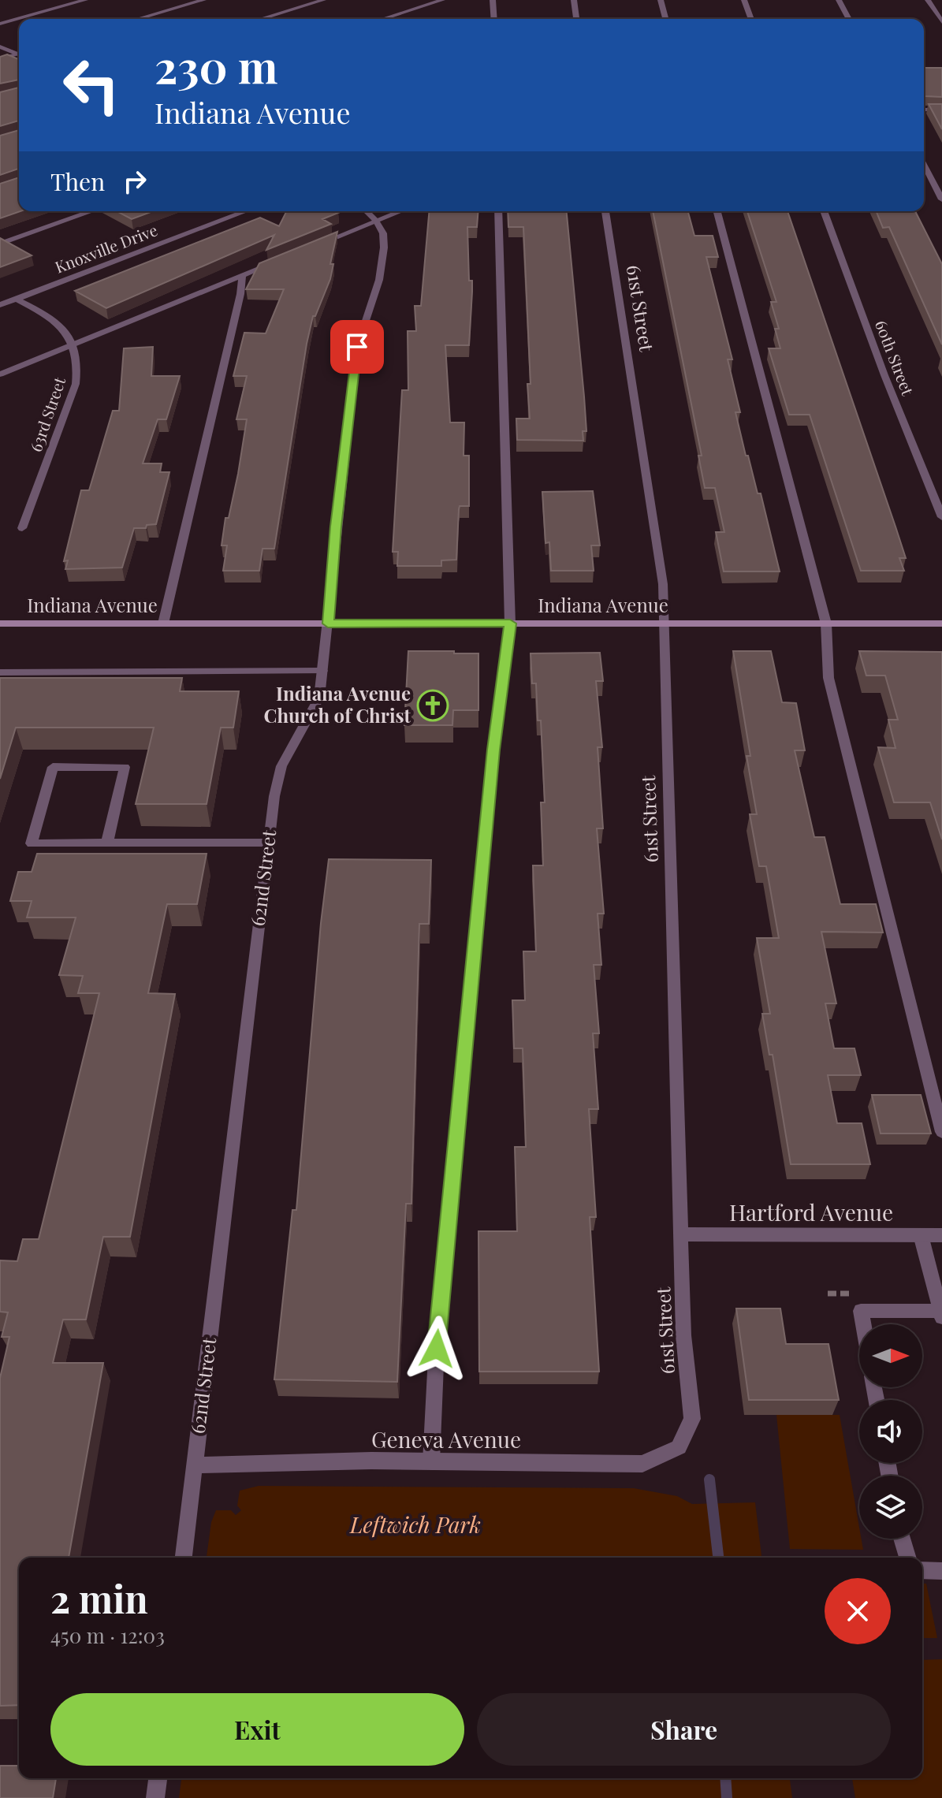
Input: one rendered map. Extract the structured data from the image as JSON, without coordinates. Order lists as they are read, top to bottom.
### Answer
{
  "streets": {
    "main road": ["Indiana Avenue"],
    "street": [
      "Knoxville Drive",
      "61st Street",
      "60th Street",
      "63rd Street",
      "62nd Street",
      "Hartford Avenue",
      "Geneva Avenue"
    ]
  },
  "crossings": [
    ["Knoxville Drive", "63rd Street"],
    ["61st Street", "Indiana Avenue"],
    ["61st Street", "Hartford Avenue"],
    ["61st Street", "Geneva Avenue"],
    ["Indiana Avenue", "62nd Street"],
    ["62nd Street", "Geneva Avenue"]
  ],
  "parks": ["Leftwich Park"],
  "places": {
    "church": ["Indiana Avenue Church of Christ"]
  },
  "north": "right",
  "page": {
    "turn": ["230 m", "Indiana Avenue"],
    "then": "Then",
    "heading": ["2 min", "450 m · 12:03"],
    "buttons": ["Exit", "Share"]
  }
}
